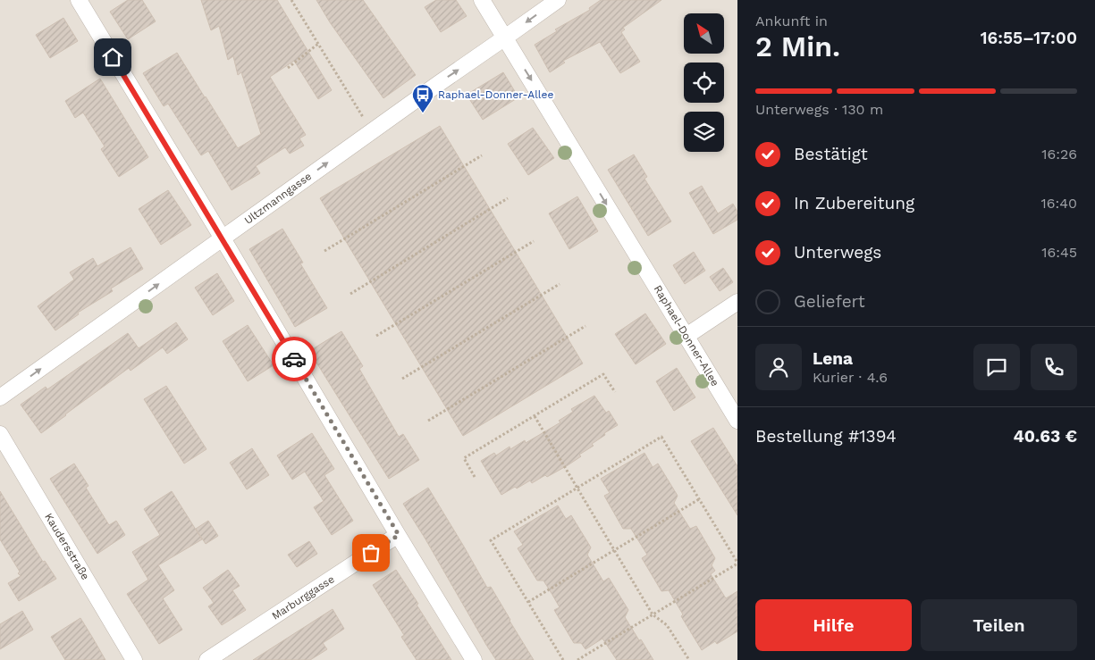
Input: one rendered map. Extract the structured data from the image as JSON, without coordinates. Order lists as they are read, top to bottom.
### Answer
{
  "streets": {
    "street": [
      "Ultzmanngasse",
      "Raphael-Donner-Allee",
      "Kaudersstraße",
      "Marburggasse"
    ]
  },
  "crossings": [
    ["Ultzmanngasse", "Raphael-Donner-Allee"]
  ],
  "one_way": ["Ultzmanngasse", "Raphael-Donner-Allee"],
  "places": {
    "bus stop": ["Raphael-Donner-Allee"]
  },
  "north": "top left",
  "page": {
    "heading": ["2 Min.", "Ankunft in", "16:55–17:00"],
    "panel": [
      "Lena",
      "Kurier · 4.6",
      "Bestellung #1394",
      "40.63 €"
    ],
    "bar": "Unterwegs · 130 m",
    "list": [
      ["Bestätigt", "16:26"],
      ["In Zubereitung", "16:40"],
      ["Unterwegs", "16:45"],
      "Geliefert"
    ],
    "buttons": ["Hilfe", "Teilen"]
  }
}
